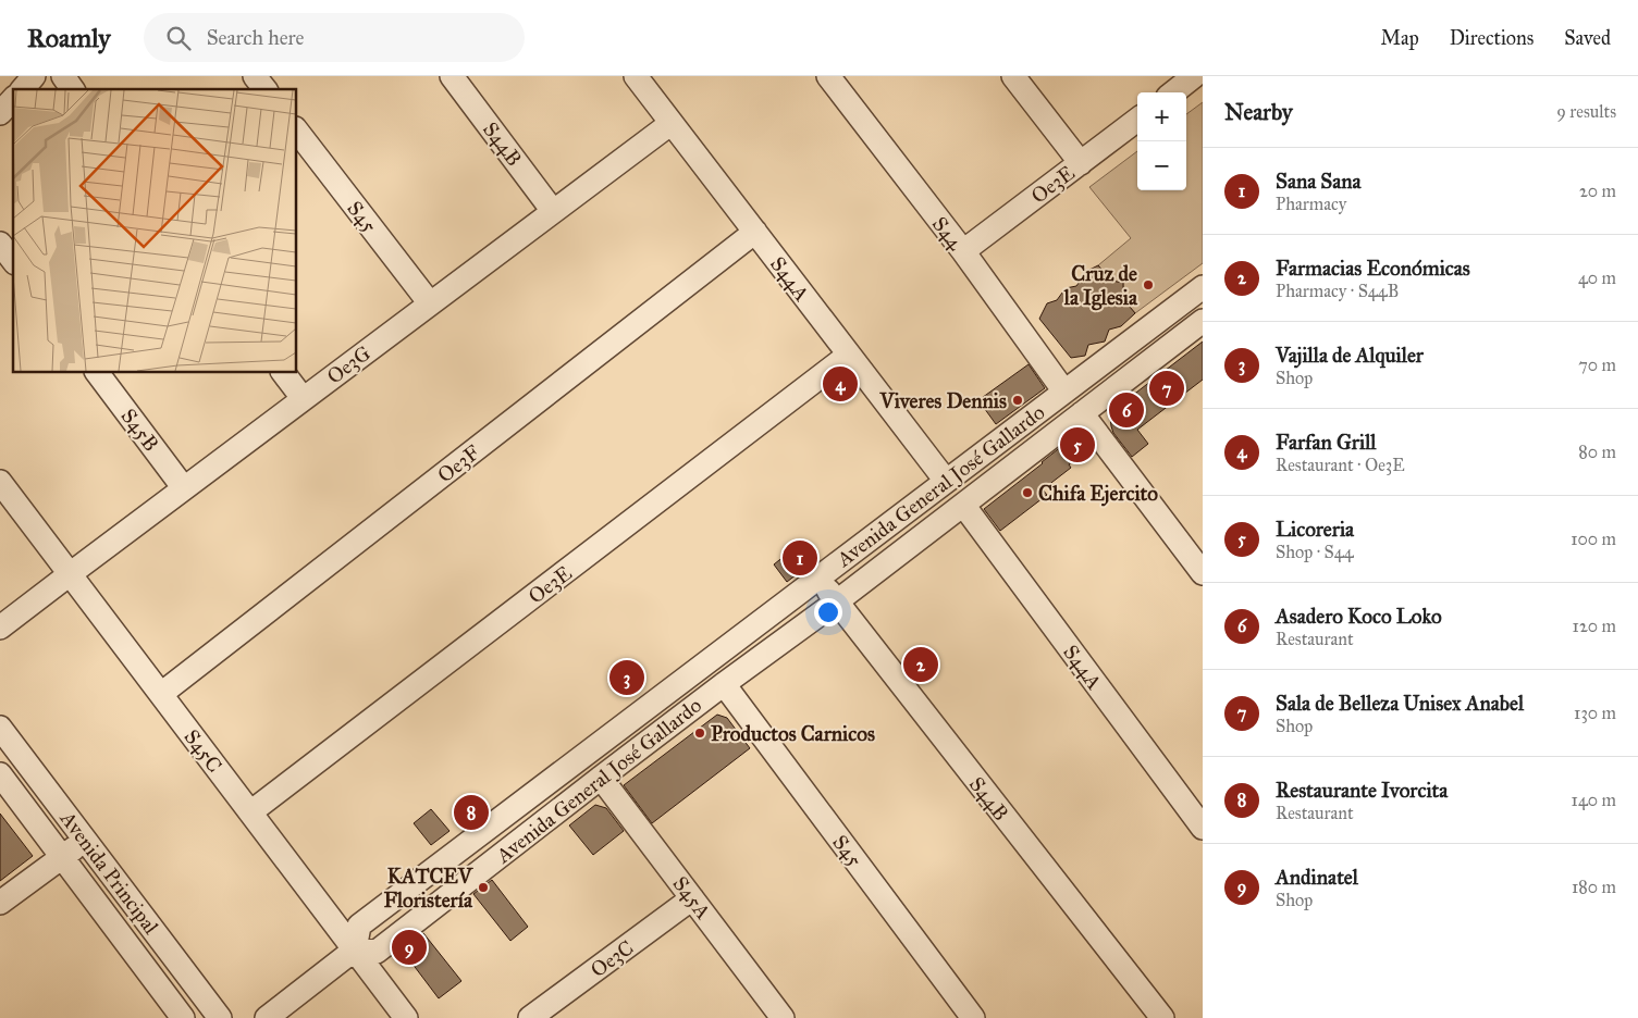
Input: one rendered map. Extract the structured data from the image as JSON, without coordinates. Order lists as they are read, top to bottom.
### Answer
{
  "streets": {
    "street": [
      "S44B",
      "Oe3E",
      "S45",
      "S44",
      "S44A",
      "Oe3G",
      "S45B",
      "Oe3F",
      "Avenida General José Gallardo",
      "S45C",
      "Avenida Principal",
      "S45A",
      "Oe3C"
    ]
  },
  "crossings": [
    ["S44B", "Oe3G"],
    ["S44B", "Avenida General José Gallardo"],
    ["Oe3E", "S44"],
    ["Oe3E", "S44A"],
    ["Oe3E", "S45C"],
    ["S45", "Oe3G"],
    ["S45", "Avenida General José Gallardo"],
    ["S44", "Avenida General José Gallardo"],
    ["S44A", "Oe3G"],
    ["S44A", "Oe3F"],
    ["S44A", "Avenida General José Gallardo"],
    ["Oe3G", "S45B"],
    ["Oe3G", "S45C"],
    ["Oe3F", "S45C"],
    ["Avenida General José Gallardo", "S45C"],
    ["Avenida General José Gallardo", "S45A"],
    ["S45A", "Oe3C"]
  ],
  "places": [
    "Cruz de la Iglesia",
    "Viveres Dennis",
    "Chifa Ejercito",
    "Productos Carnicos",
    "KATCEV Floristería"
  ],
  "page": {
    "header": "Roamly",
    "search": "Search here",
    "nav": ["Map", "Directions", "Saved"],
    "heading": ["Nearby", "9 results"],
    "map_buttons": ["+", "−"],
    "list": [
      {
        "mark": "1",
        "name": "Sana Sana",
        "note": "Pharmacy",
        "value": "20 m"
      },
      {
        "mark": "2",
        "name": "Farmacias Económicas",
        "note": "Pharmacy · S44B",
        "value": "40 m"
      },
      {
        "mark": "3",
        "name": "Vajilla de Alquiler",
        "note": "Shop",
        "value": "70 m"
      },
      {
        "mark": "4",
        "name": "Farfan Grill",
        "note": "Restaurant · Oe3E",
        "value": "80 m"
      },
      {
        "mark": "5",
        "name": "Licoreria",
        "note": "Shop · S44",
        "value": "100 m"
      },
      {
        "mark": "6",
        "name": "Asadero Koco Loko",
        "note": "Restaurant",
        "value": "120 m"
      },
      {
        "mark": "7",
        "name": "Sala de Belleza Unisex Anabel",
        "note": "Shop",
        "value": "130 m"
      },
      {
        "mark": "8",
        "name": "Restaurante Ivorcita",
        "note": "Restaurant",
        "value": "140 m"
      },
      {
        "mark": "9",
        "name": "Andinatel",
        "note": "Shop",
        "value": "180 m"
      }
    ],
    "pins": [
      "4",
      "7",
      "6",
      "5",
      "1",
      "2",
      "3",
      "8",
      "9"
    ]
  }
}
